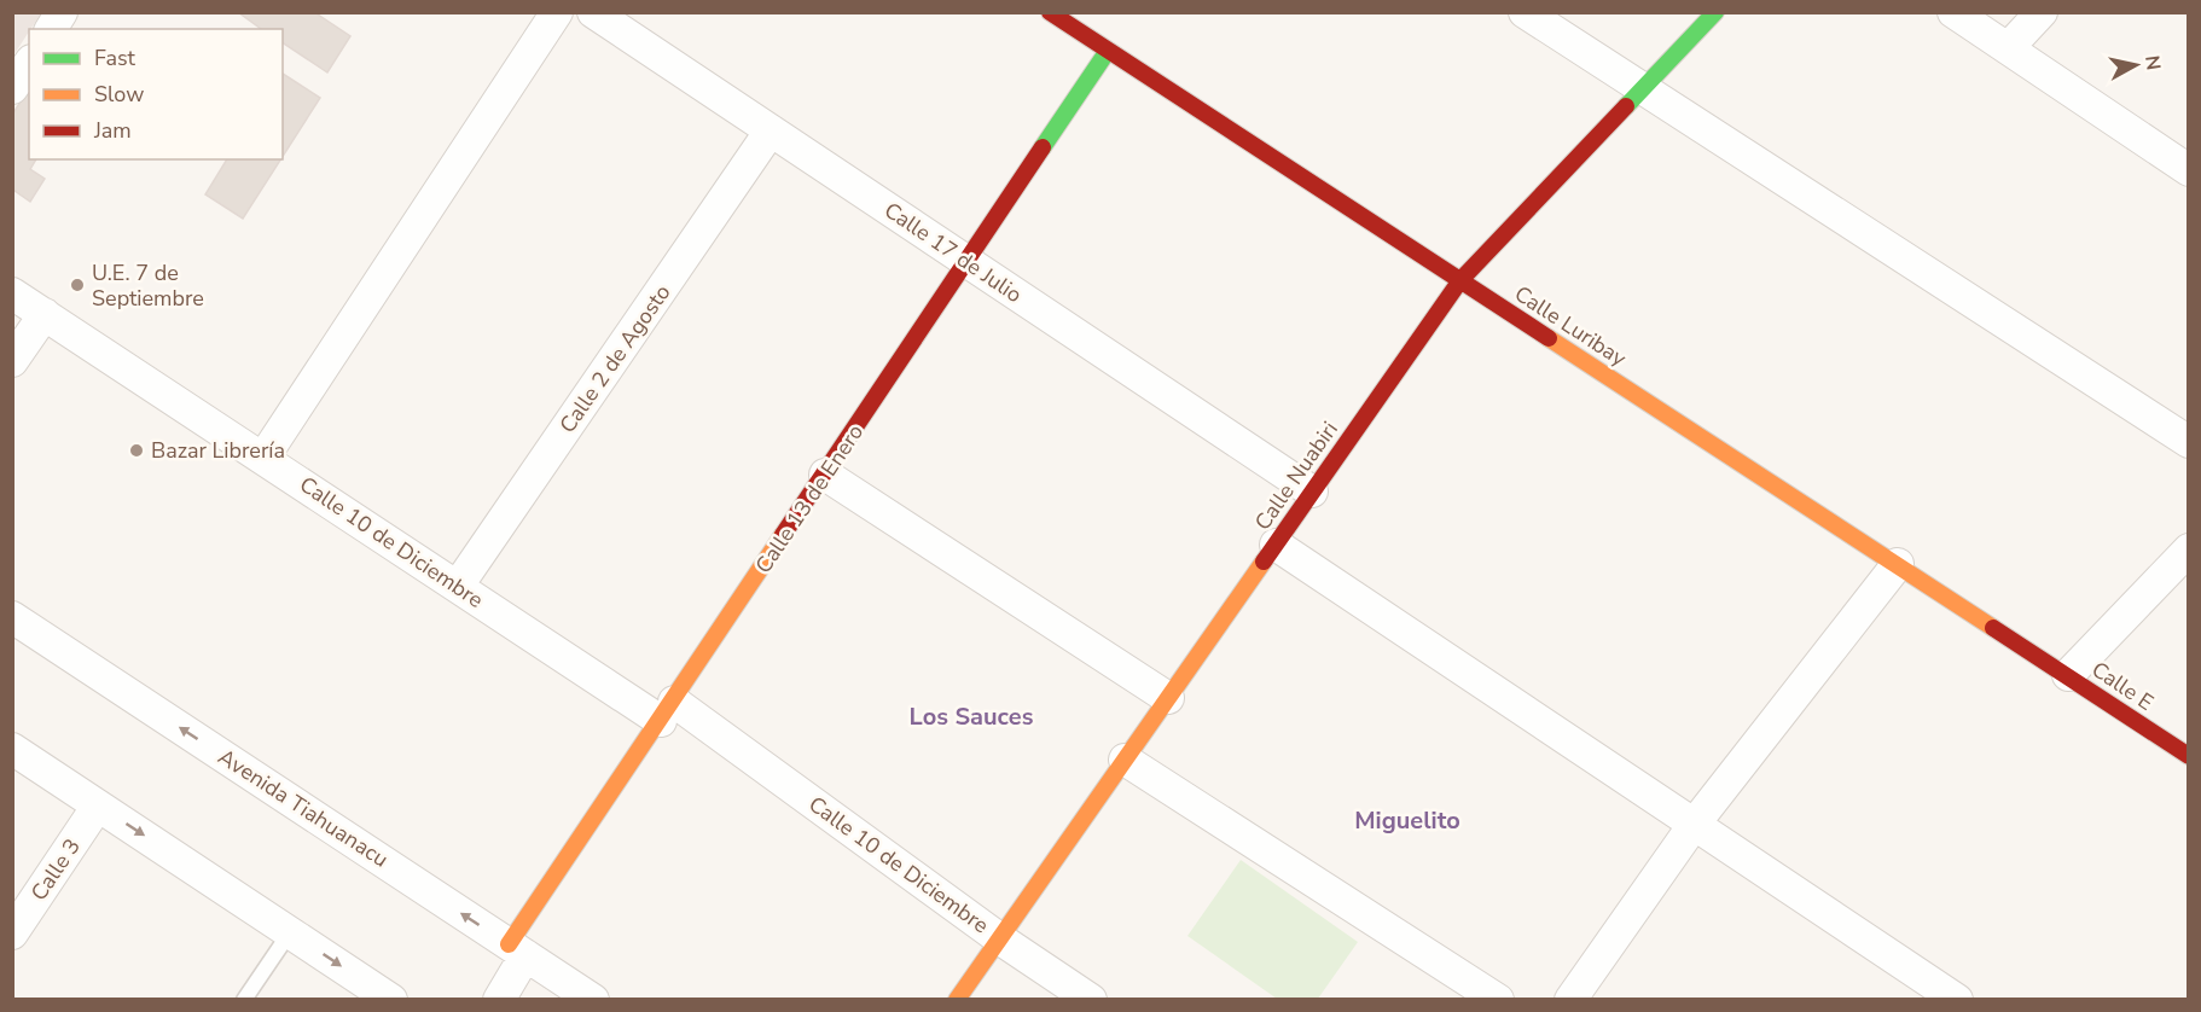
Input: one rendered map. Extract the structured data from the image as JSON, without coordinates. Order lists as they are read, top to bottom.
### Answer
{
  "streets": {
    "street": [
      "Calle 17 de Julio",
      "Calle Luribay",
      "Calle 2 de Agosto",
      "Calle Nuabiri",
      "Calle 13 de Enero",
      "Calle 10 de Diciembre",
      "Calle E",
      "Avenida Tiahuanacu",
      "Calle 3"
    ]
  },
  "crossings": [
    ["Calle 17 de Julio", "Calle 2 de Agosto"],
    ["Calle 17 de Julio", "Calle Nuabiri"],
    ["Calle 17 de Julio", "Calle 13 de Enero"],
    ["Calle Luribay", "Calle Nuabiri"],
    ["Calle Luribay", "Calle 13 de Enero"],
    ["Calle Luribay", "Calle E"],
    ["Calle 2 de Agosto", "Calle 10 de Diciembre"],
    ["Calle Nuabiri", "Calle 10 de Diciembre"],
    ["Calle 13 de Enero", "Calle 10 de Diciembre"],
    ["Calle 13 de Enero", "Avenida Tiahuanacu"]
  ],
  "districts": ["Los Sauces", "Miguelito"],
  "places": ["U.E. 7 de Septiembre", "Bazar Librería"],
  "legend": ["Fast", "Slow", "Jam"],
  "north": "right"
}
